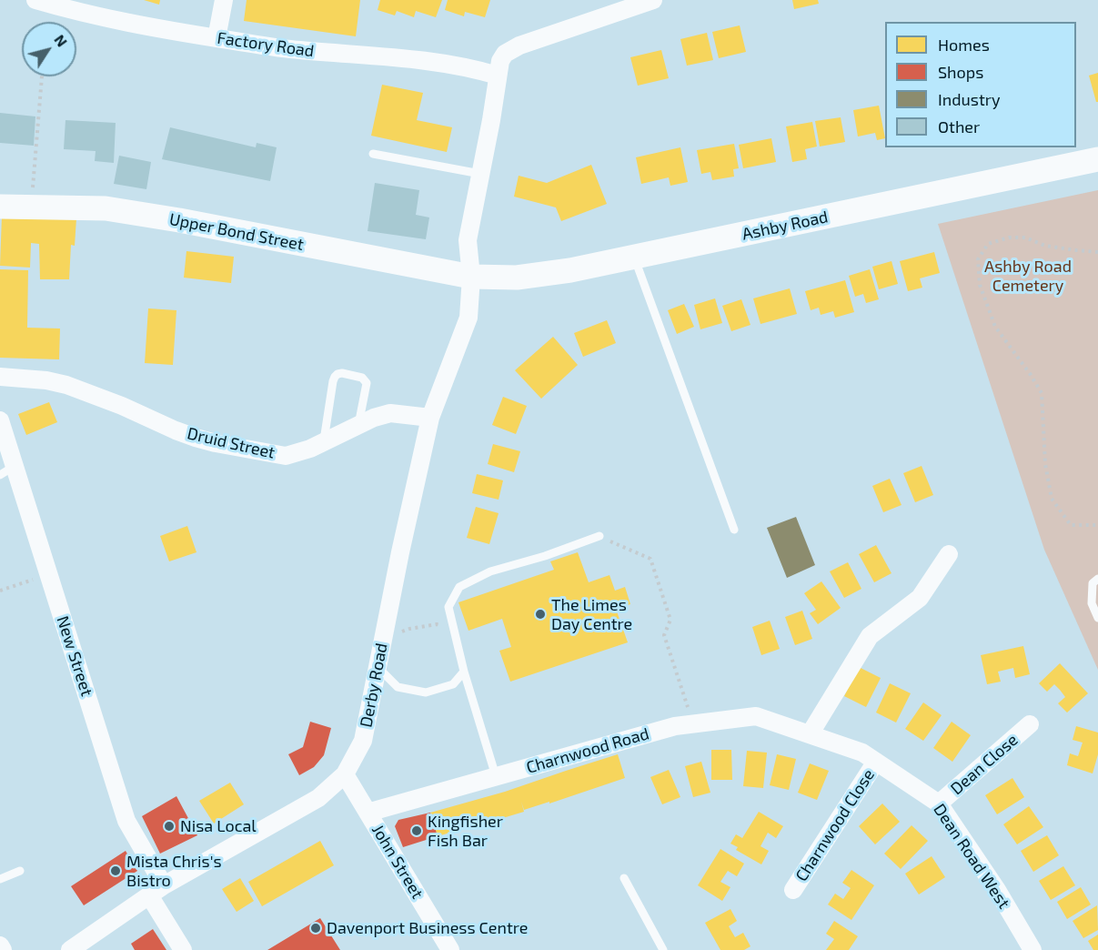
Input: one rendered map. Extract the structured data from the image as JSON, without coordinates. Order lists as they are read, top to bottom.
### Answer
{
  "streets": {
    "main road": ["Ashby Road", "Upper Bond Street"],
    "street": [
      "Factory Road",
      "Druid Street",
      "New Street",
      "Derby Road",
      "Charnwood Road",
      "Dean Close",
      "Charnwood Close",
      "Dean Road West",
      "John Street"
    ]
  },
  "crossings": [
    ["Factory Road", "Derby Road"],
    ["Ashby Road", "Upper Bond Street"],
    ["Ashby Road", "Derby Road"],
    ["Upper Bond Street", "Derby Road"],
    ["Druid Street", "Derby Road"],
    ["New Street", "Derby Road"],
    ["Derby Road", "John Street"],
    ["Charnwood Road", "Dean Road West"],
    ["Charnwood Road", "John Street"],
    ["Dean Close", "Dean Road West"],
    ["Charnwood Close", "Dean Road West"]
  ],
  "parks": ["Ashby Road Cemetery"],
  "places": [
    "The Limes Day Centre",
    "Nisa Local",
    "Kingfisher Fish Bar",
    "Mista Chris's Bistro",
    "Davenport Business Centre"
  ],
  "legend": [
    "Homes",
    "Shops",
    "Industry",
    "Other"
  ],
  "north": "top right"
}
